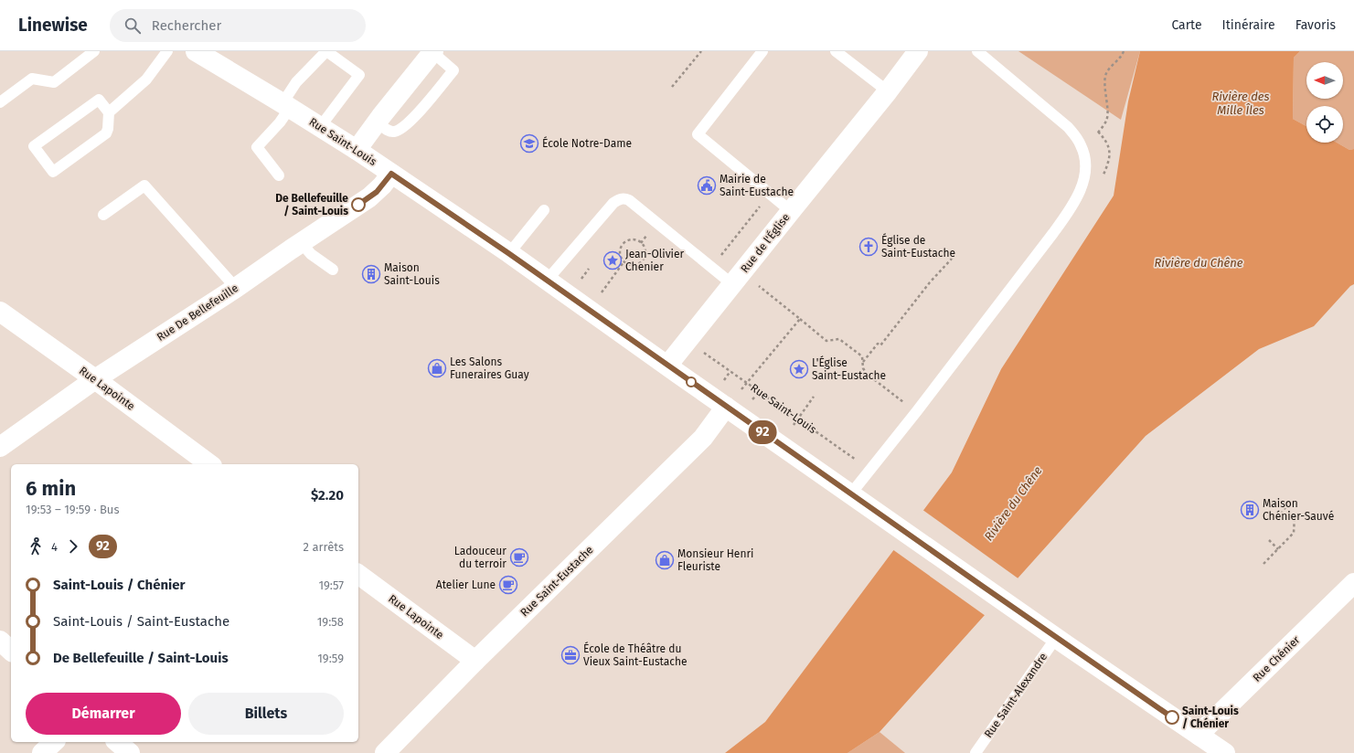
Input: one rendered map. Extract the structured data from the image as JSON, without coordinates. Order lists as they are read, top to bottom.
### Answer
{
  "streets": {
    "street": [
      "Rue Saint-Louis",
      "Rue de l'Église",
      "Rue De Bellefeuille",
      "Rue Lapointe",
      "Rue Saint-Eustache",
      "Rue Chénier"
    ],
    "lane": ["Rue Saint-Alexandre"]
  },
  "crossings": [
    ["Rue Saint-Louis", "Rue de l'Église"],
    ["Rue Saint-Louis", "Rue De Bellefeuille"],
    ["Rue Saint-Louis", "Rue Saint-Eustache"],
    ["Rue Saint-Louis", "Rue Chénier"],
    ["Rue Saint-Louis", "Rue Saint-Alexandre"],
    ["Rue De Bellefeuille", "Rue Lapointe"],
    ["Rue Lapointe", "Rue Saint-Eustache"]
  ],
  "water": ["Rivière des Mille Îles", "Rivière du Chêne"],
  "places": {
    "school or university": ["École Notre-Dame"],
    "public building": ["Mairie de Saint-Eustache"],
    "other": ["De Bellefeuille / Saint-Louis", "Saint-Louis / Chénier"],
    "church": ["Église de Saint-Eustache"],
    "place": ["Jean-Olivier Chenier", "L'Église Saint-Eustache"],
    "building": ["Maison Saint-Louis", "Maison Chénier-Sauvé"],
    "shop": ["Les Salons Funeraires Guay", "Monsieur Henri Fleuriste"],
    "cafe": ["Ladouceur du terroir", "Atelier Lune"],
    "office": ["École de Théâtre du Vieux Saint-Eustache"]
  },
  "lines": ["bus line 92"],
  "north": "left",
  "page": {
    "header": "Linewise",
    "search": "Rechercher",
    "nav": ["Carte", "Itinéraire", "Favoris"],
    "on_map": "92",
    "heading": ["6 min", "19:53 – 19:59 · Bus", "$2.20"],
    "legs": ["4", "92", "2 arrêts"],
    "list": [
      {
        "name": "Saint-Louis / Chénier",
        "value": "19:57"
      },
      {
        "name": "Saint-Louis / Saint-Eustache",
        "value": "19:58"
      },
      {
        "name": "De Bellefeuille / Saint-Louis",
        "value": "19:59"
      }
    ],
    "buttons": ["Démarrer", "Billets"]
  }
}
